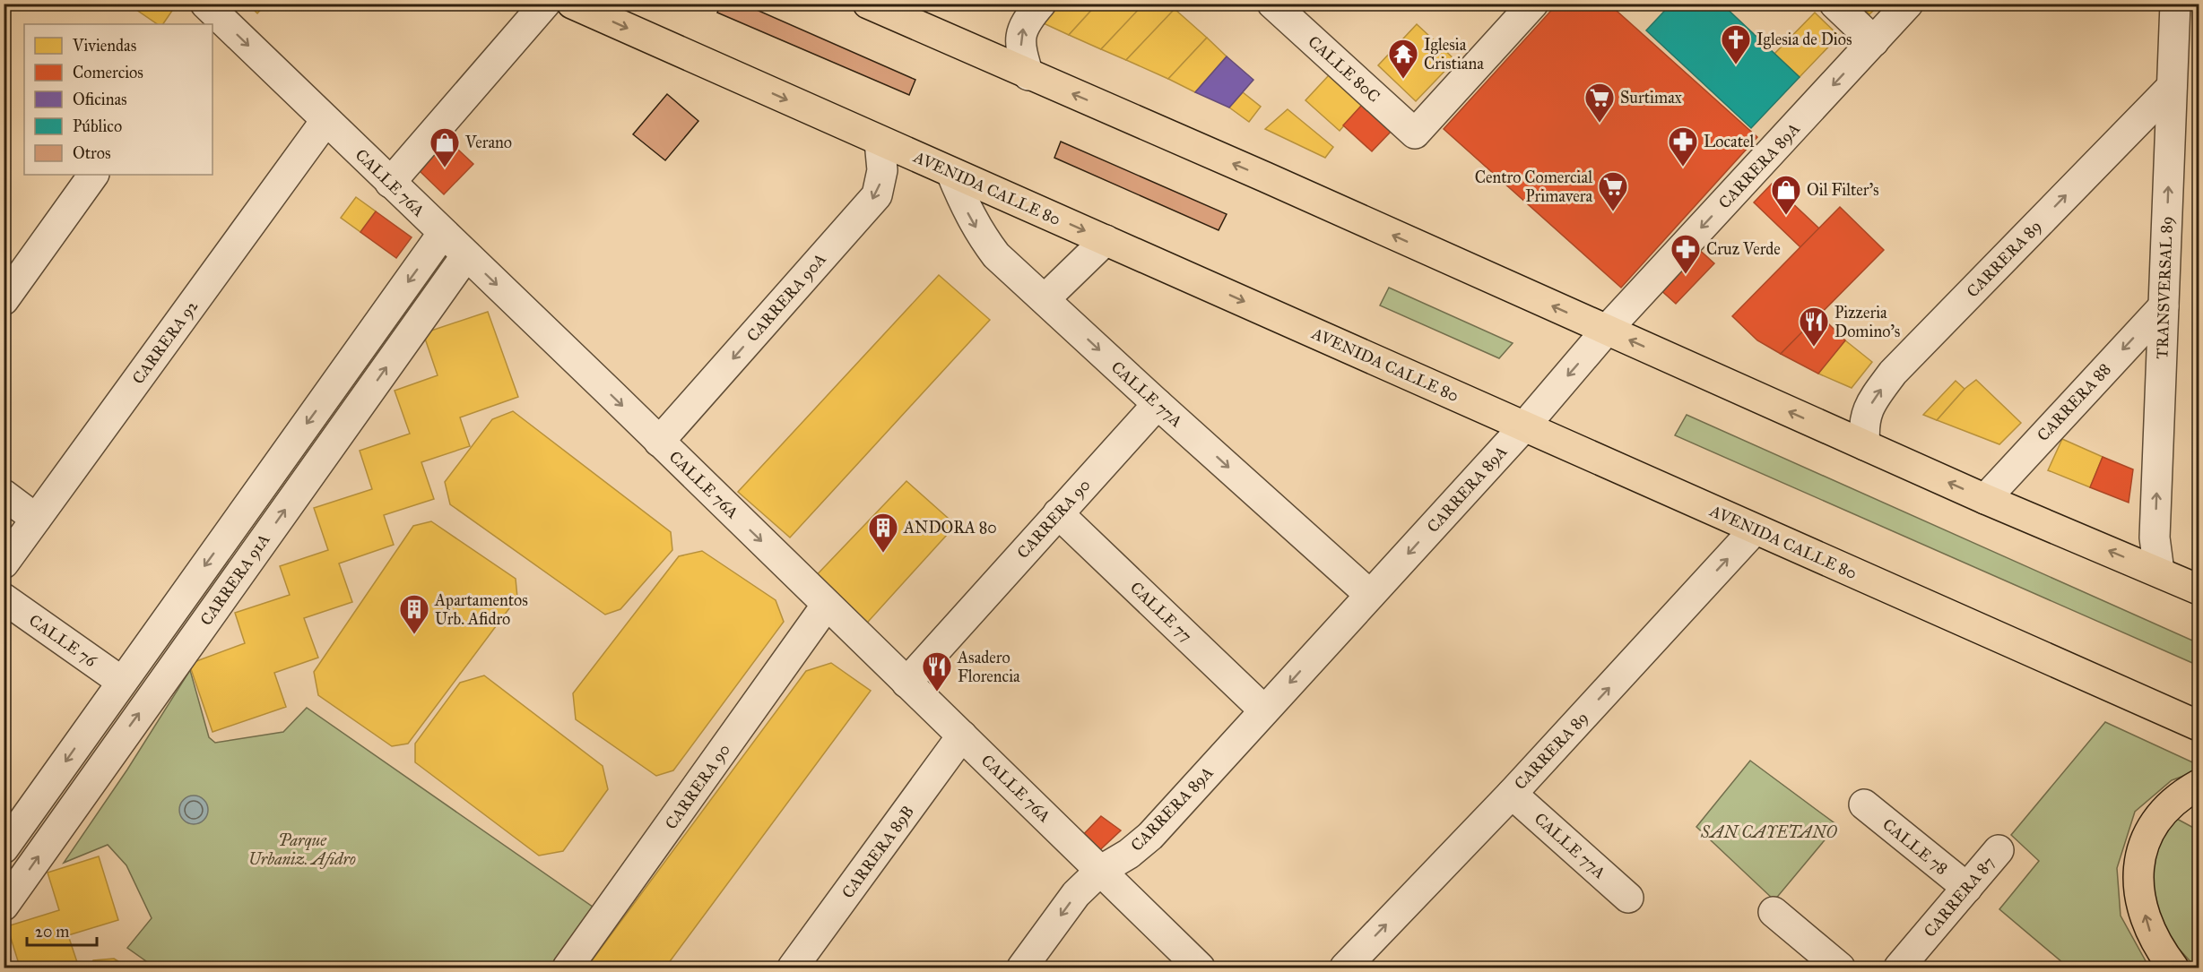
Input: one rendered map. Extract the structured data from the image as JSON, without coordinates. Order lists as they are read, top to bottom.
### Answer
{
  "streets": {
    "highway": ["AVENIDA CALLE 80"],
    "street": [
      "CALLE 80C",
      "CARRERA 89A",
      "CALLE 76A",
      "CARRERA 89",
      "TRANSVERSAL 89",
      "CARRERA 90A",
      "CARRERA 92",
      "CALLE 77A",
      "CARRERA 88",
      "CARRERA 90",
      "CARRERA 91A",
      "CALLE 77",
      "CALLE 76",
      "CALLE 78",
      "CARRERA 89B",
      "CARRERA 87"
    ]
  },
  "crossings": [
    ["CARRERA 89A", "CALLE 76A"],
    ["CARRERA 89A", "AVENIDA CALLE 80"],
    ["CARRERA 89A", "CALLE 77A"],
    ["CARRERA 89A", "CALLE 77"],
    ["CALLE 76A", "CARRERA 90A"],
    ["CALLE 76A", "CARRERA 92"],
    ["CALLE 76A", "CARRERA 90"],
    ["CALLE 76A", "CARRERA 91A"],
    ["CALLE 76A", "CARRERA 89B"],
    ["AVENIDA CALLE 80", "CARRERA 89"],
    ["AVENIDA CALLE 80", "CARRERA 90A"],
    ["AVENIDA CALLE 80", "CALLE 77A"],
    ["CARRERA 89", "TRANSVERSAL 89"],
    ["CARRERA 89", "CALLE 77A"],
    ["TRANSVERSAL 89", "CARRERA 88"],
    ["CALLE 77A", "CARRERA 90"],
    ["CARRERA 90", "CALLE 77"],
    ["CARRERA 91A", "CALLE 76"],
    ["CALLE 78", "CARRERA 87"]
  ],
  "one_way": [
    "CARRERA 89A",
    "CALLE 76A",
    "CARRERA 89",
    "TRANSVERSAL 89",
    "CARRERA 90A",
    "CALLE 77A",
    "CARRERA 88"
  ],
  "parks": ["SAN CAYETANO", "Parque Urbaniz. Afidro"],
  "places": {
    "church": ["Iglesia de Dios"],
    "temple": ["Iglesia Cristiana"],
    "supermarket": ["Surtimax", "Centro Comercial Primavera"],
    "pharmacy": ["Locatel", "Cruz Verde"],
    "shop": ["Verano", "Oil Filter's"],
    "restaurant": ["Pizzeria Domino's", "Asadero Florencia"],
    "building": ["ANDORA 80", "Apartamentos Urb. Afidro"]
  },
  "legend": [
    "Viviendas",
    "Comercios",
    "Oficinas",
    "Público",
    "Otros"
  ],
  "scale_bar": "20 m"
}
